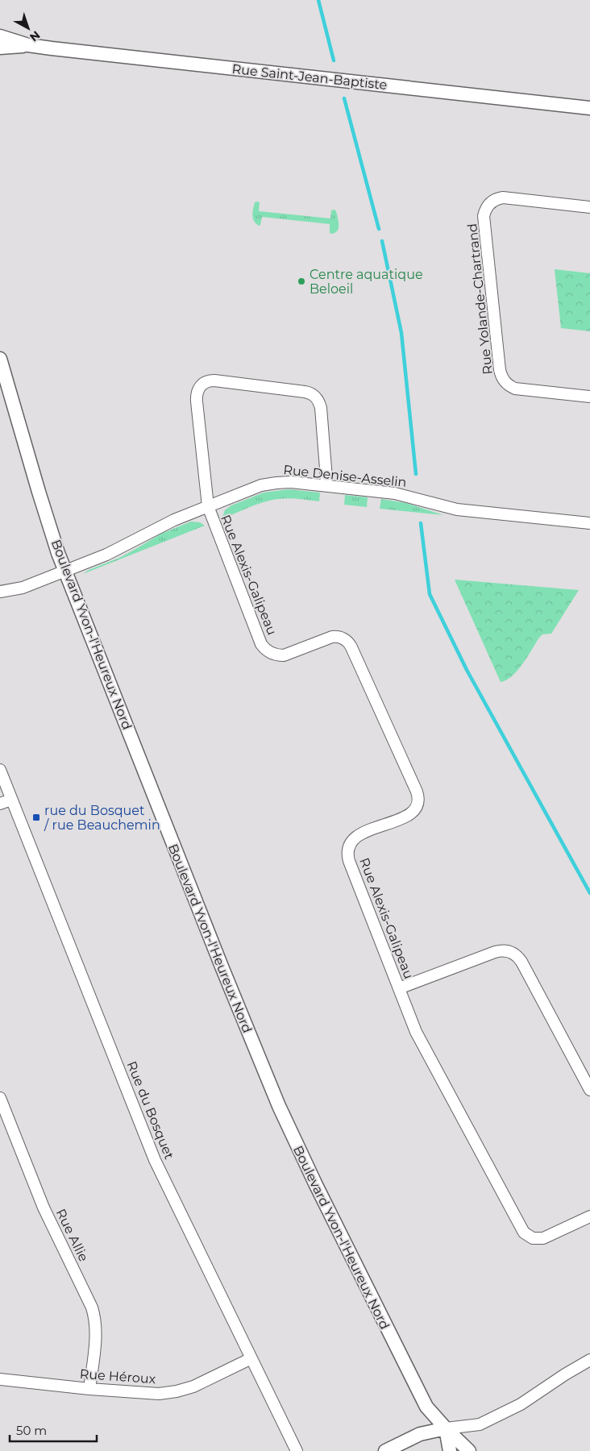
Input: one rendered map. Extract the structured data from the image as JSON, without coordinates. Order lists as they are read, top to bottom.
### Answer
{
  "streets": {
    "street": [
      "Rue Saint-Jean-Baptiste",
      "Rue Yolande-Chartrand",
      "Rue Denise-Asselin",
      "Rue Alexis-Galipeau",
      "Boulevard Yvon-l'Heureux Nord",
      "Rue du Bosquet",
      "Rue Allie",
      "Rue Héroux"
    ]
  },
  "crossings": [
    ["Rue Denise-Asselin", "Rue Alexis-Galipeau"],
    ["Rue Denise-Asselin", "Boulevard Yvon-l'Heureux Nord"],
    ["Rue du Bosquet", "Rue Héroux"],
    ["Rue Allie", "Rue Héroux"]
  ],
  "places": {
    "other": ["Centre aquatique Beloeil"],
    "transit": ["rue du Bosquet / rue Beauchemin"]
  },
  "scale_bar": "50 m",
  "north": "bottom right"
}
